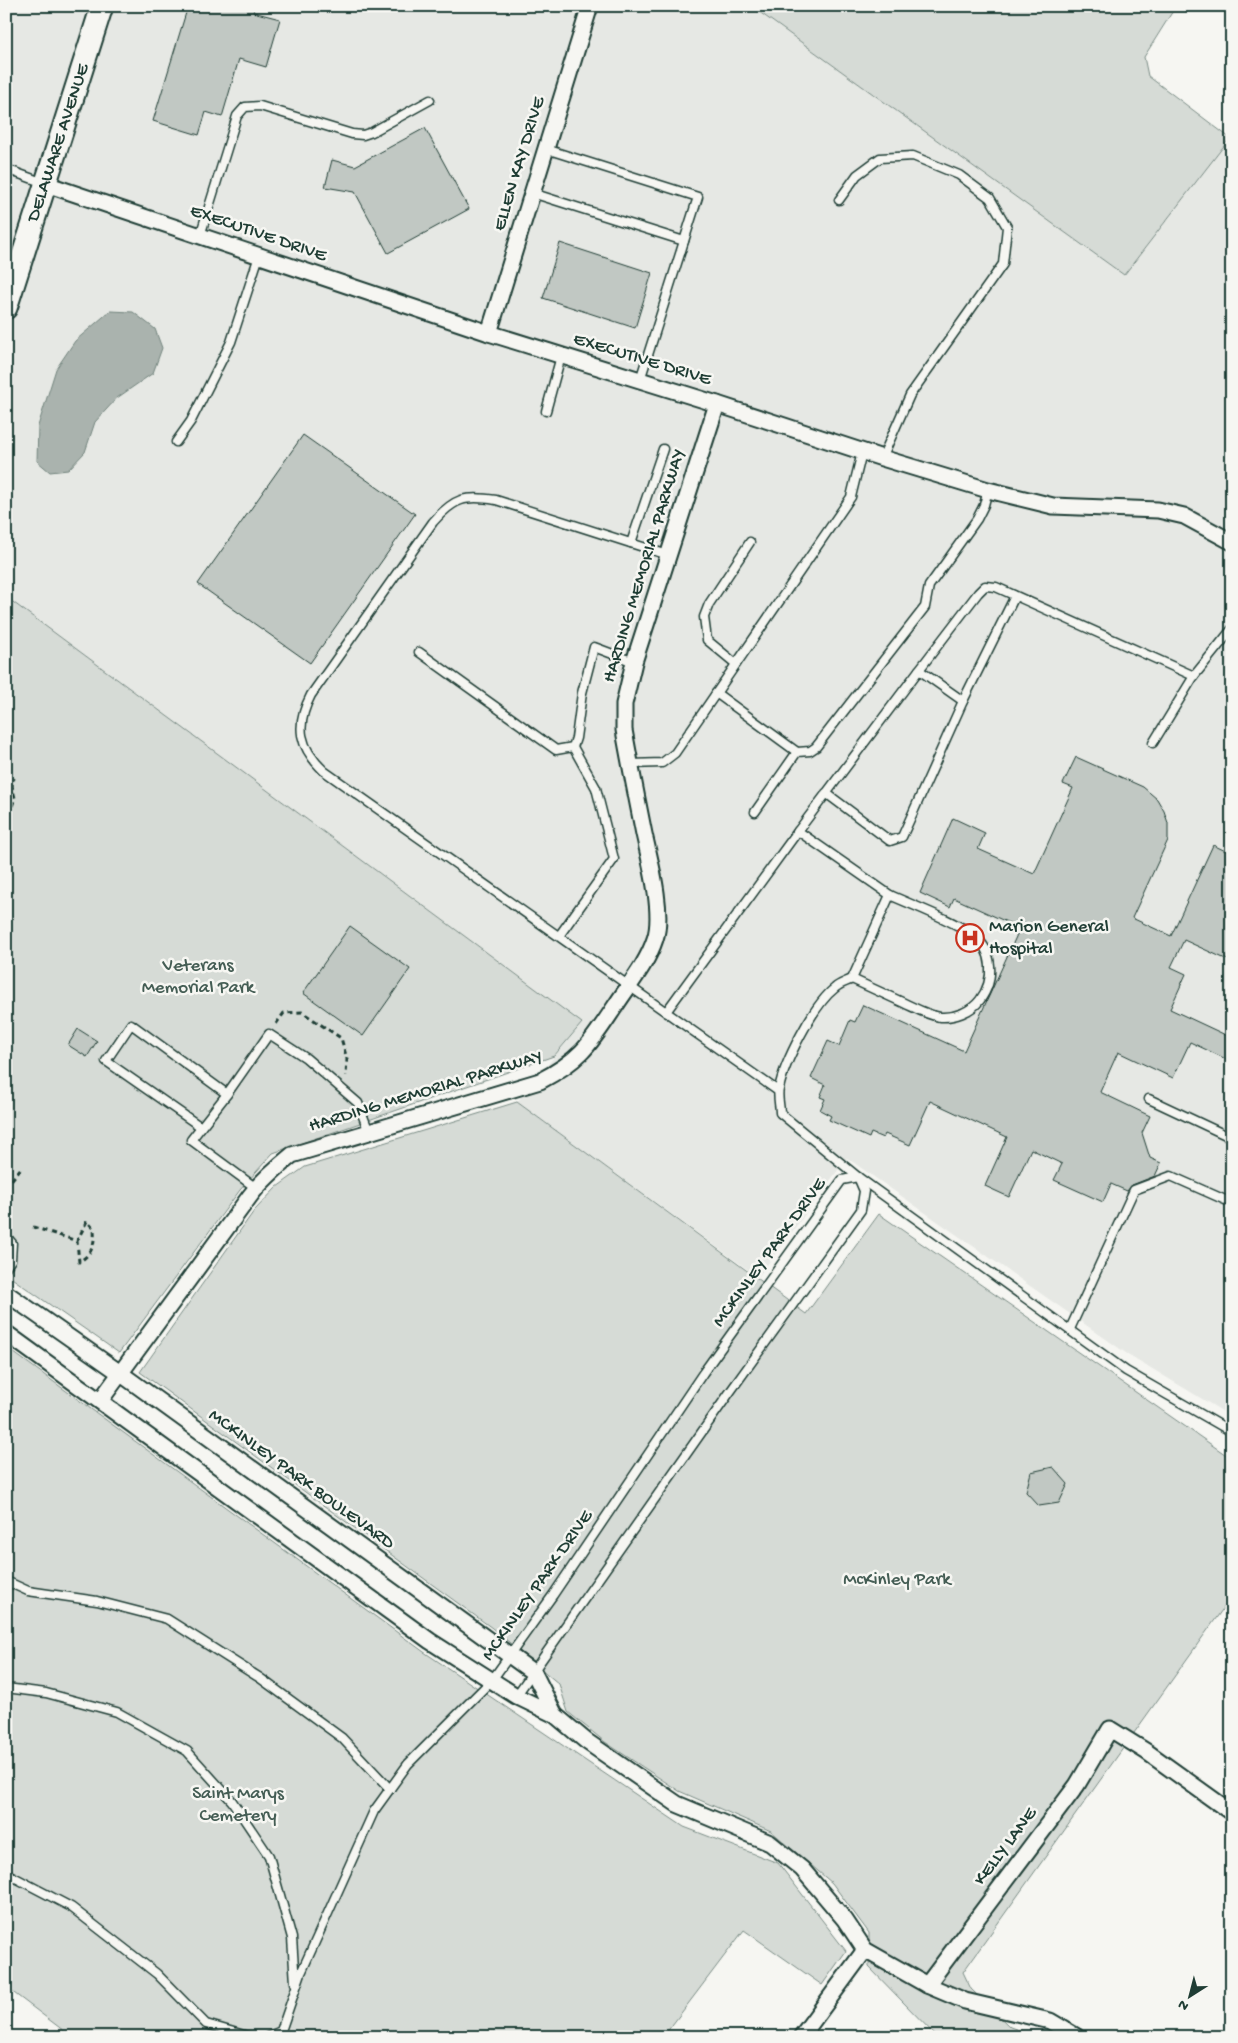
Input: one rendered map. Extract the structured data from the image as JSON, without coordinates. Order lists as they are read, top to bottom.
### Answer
{
  "streets": {
    "main road": ["DELAWARE AVENUE"],
    "street": [
      "ELLEN KAY DRIVE",
      "EXECUTIVE DRIVE",
      "HARDING MEMORIAL PARKWAY",
      "MCKINLEY PARK BOULEVARD",
      "KELLY LANE"
    ],
    "lane": ["MCKINLEY PARK DRIVE"]
  },
  "crossings": [
    ["DELAWARE AVENUE", "EXECUTIVE DRIVE"],
    ["ELLEN KAY DRIVE", "EXECUTIVE DRIVE"],
    ["EXECUTIVE DRIVE", "HARDING MEMORIAL PARKWAY"],
    ["HARDING MEMORIAL PARKWAY", "MCKINLEY PARK BOULEVARD"],
    ["MCKINLEY PARK DRIVE", "MCKINLEY PARK BOULEVARD"],
    ["MCKINLEY PARK BOULEVARD", "KELLY LANE"]
  ],
  "parks": ["Veterans Memorial Park", "McKinley Park", "Saint Marys Cemetery"],
  "places": {
    "hospital": ["Marion General Hospital"]
  },
  "north": "bottom left"
}
